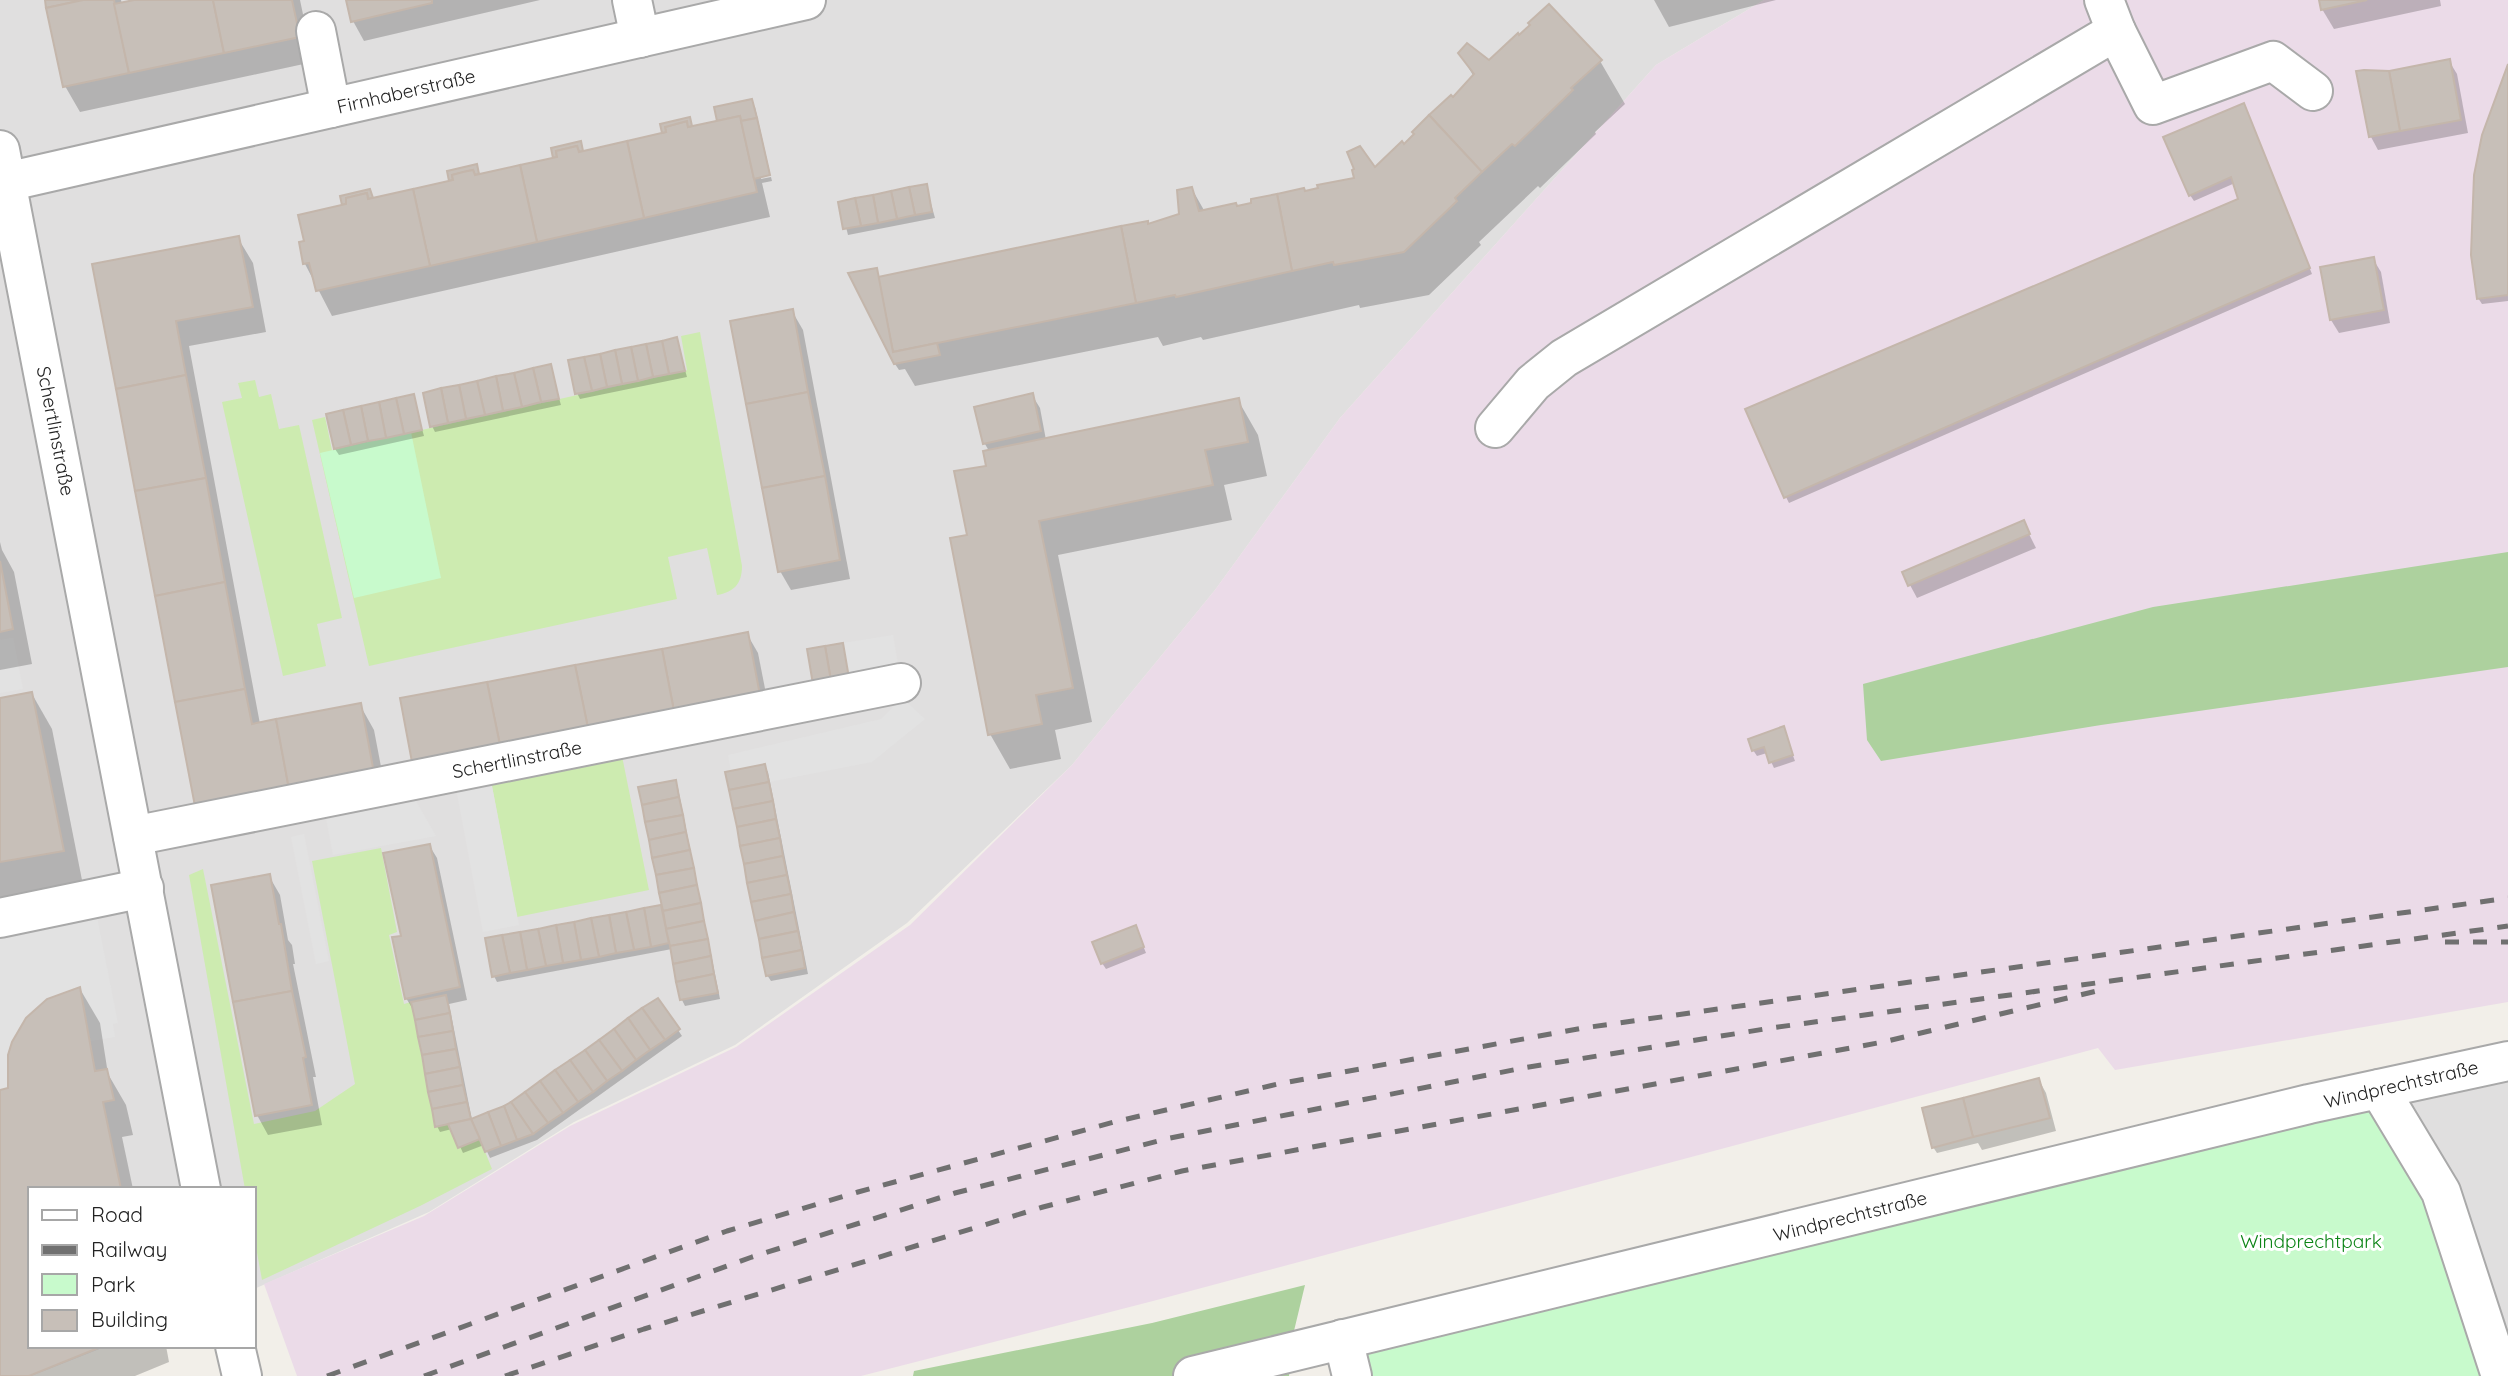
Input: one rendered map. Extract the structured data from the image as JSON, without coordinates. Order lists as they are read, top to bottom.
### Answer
{
  "streets": {
    "street": ["Firnhaberstraße", "Schertlinstraße", "Windprechtstraße"]
  },
  "crossings": [
    ["Firnhaberstraße", "Schertlinstraße"]
  ],
  "parks": ["Windprechtpark"],
  "legend": [
    "Road",
    "Railway",
    "Park",
    "Building"
  ]
}
